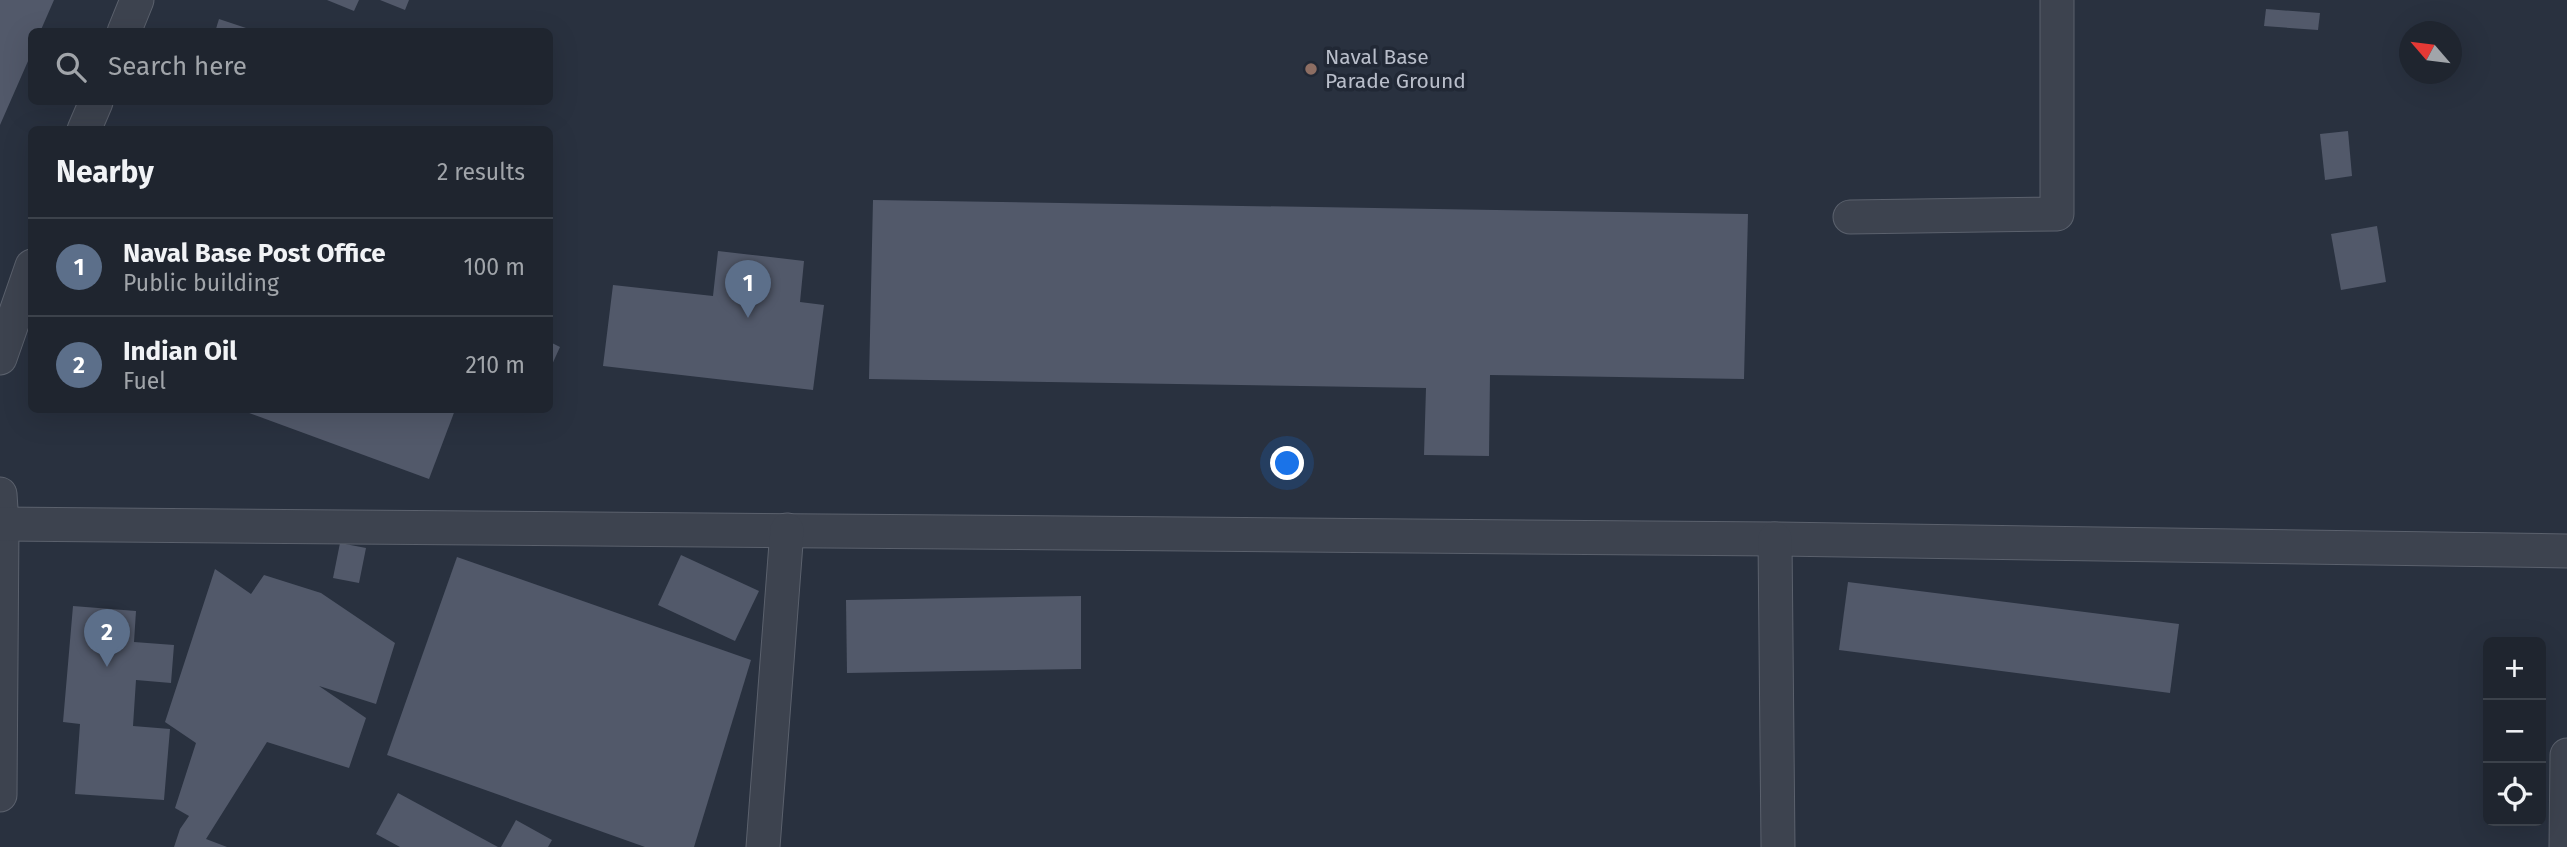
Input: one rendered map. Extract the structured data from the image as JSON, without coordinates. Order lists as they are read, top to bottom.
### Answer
{
  "places": ["Naval Base Parade Ground"],
  "north": "top left",
  "page": {
    "search": "Search here",
    "heading": ["Nearby", "2 results"],
    "list": [
      {
        "mark": "1",
        "name": "Naval Base Post Office",
        "note": "Public building",
        "value": "100 m"
      },
      {
        "mark": "2",
        "name": "Indian Oil",
        "note": "Fuel",
        "value": "210 m"
      }
    ],
    "pins": ["1", "2"],
    "map_buttons": ["+", "−"]
  }
}
